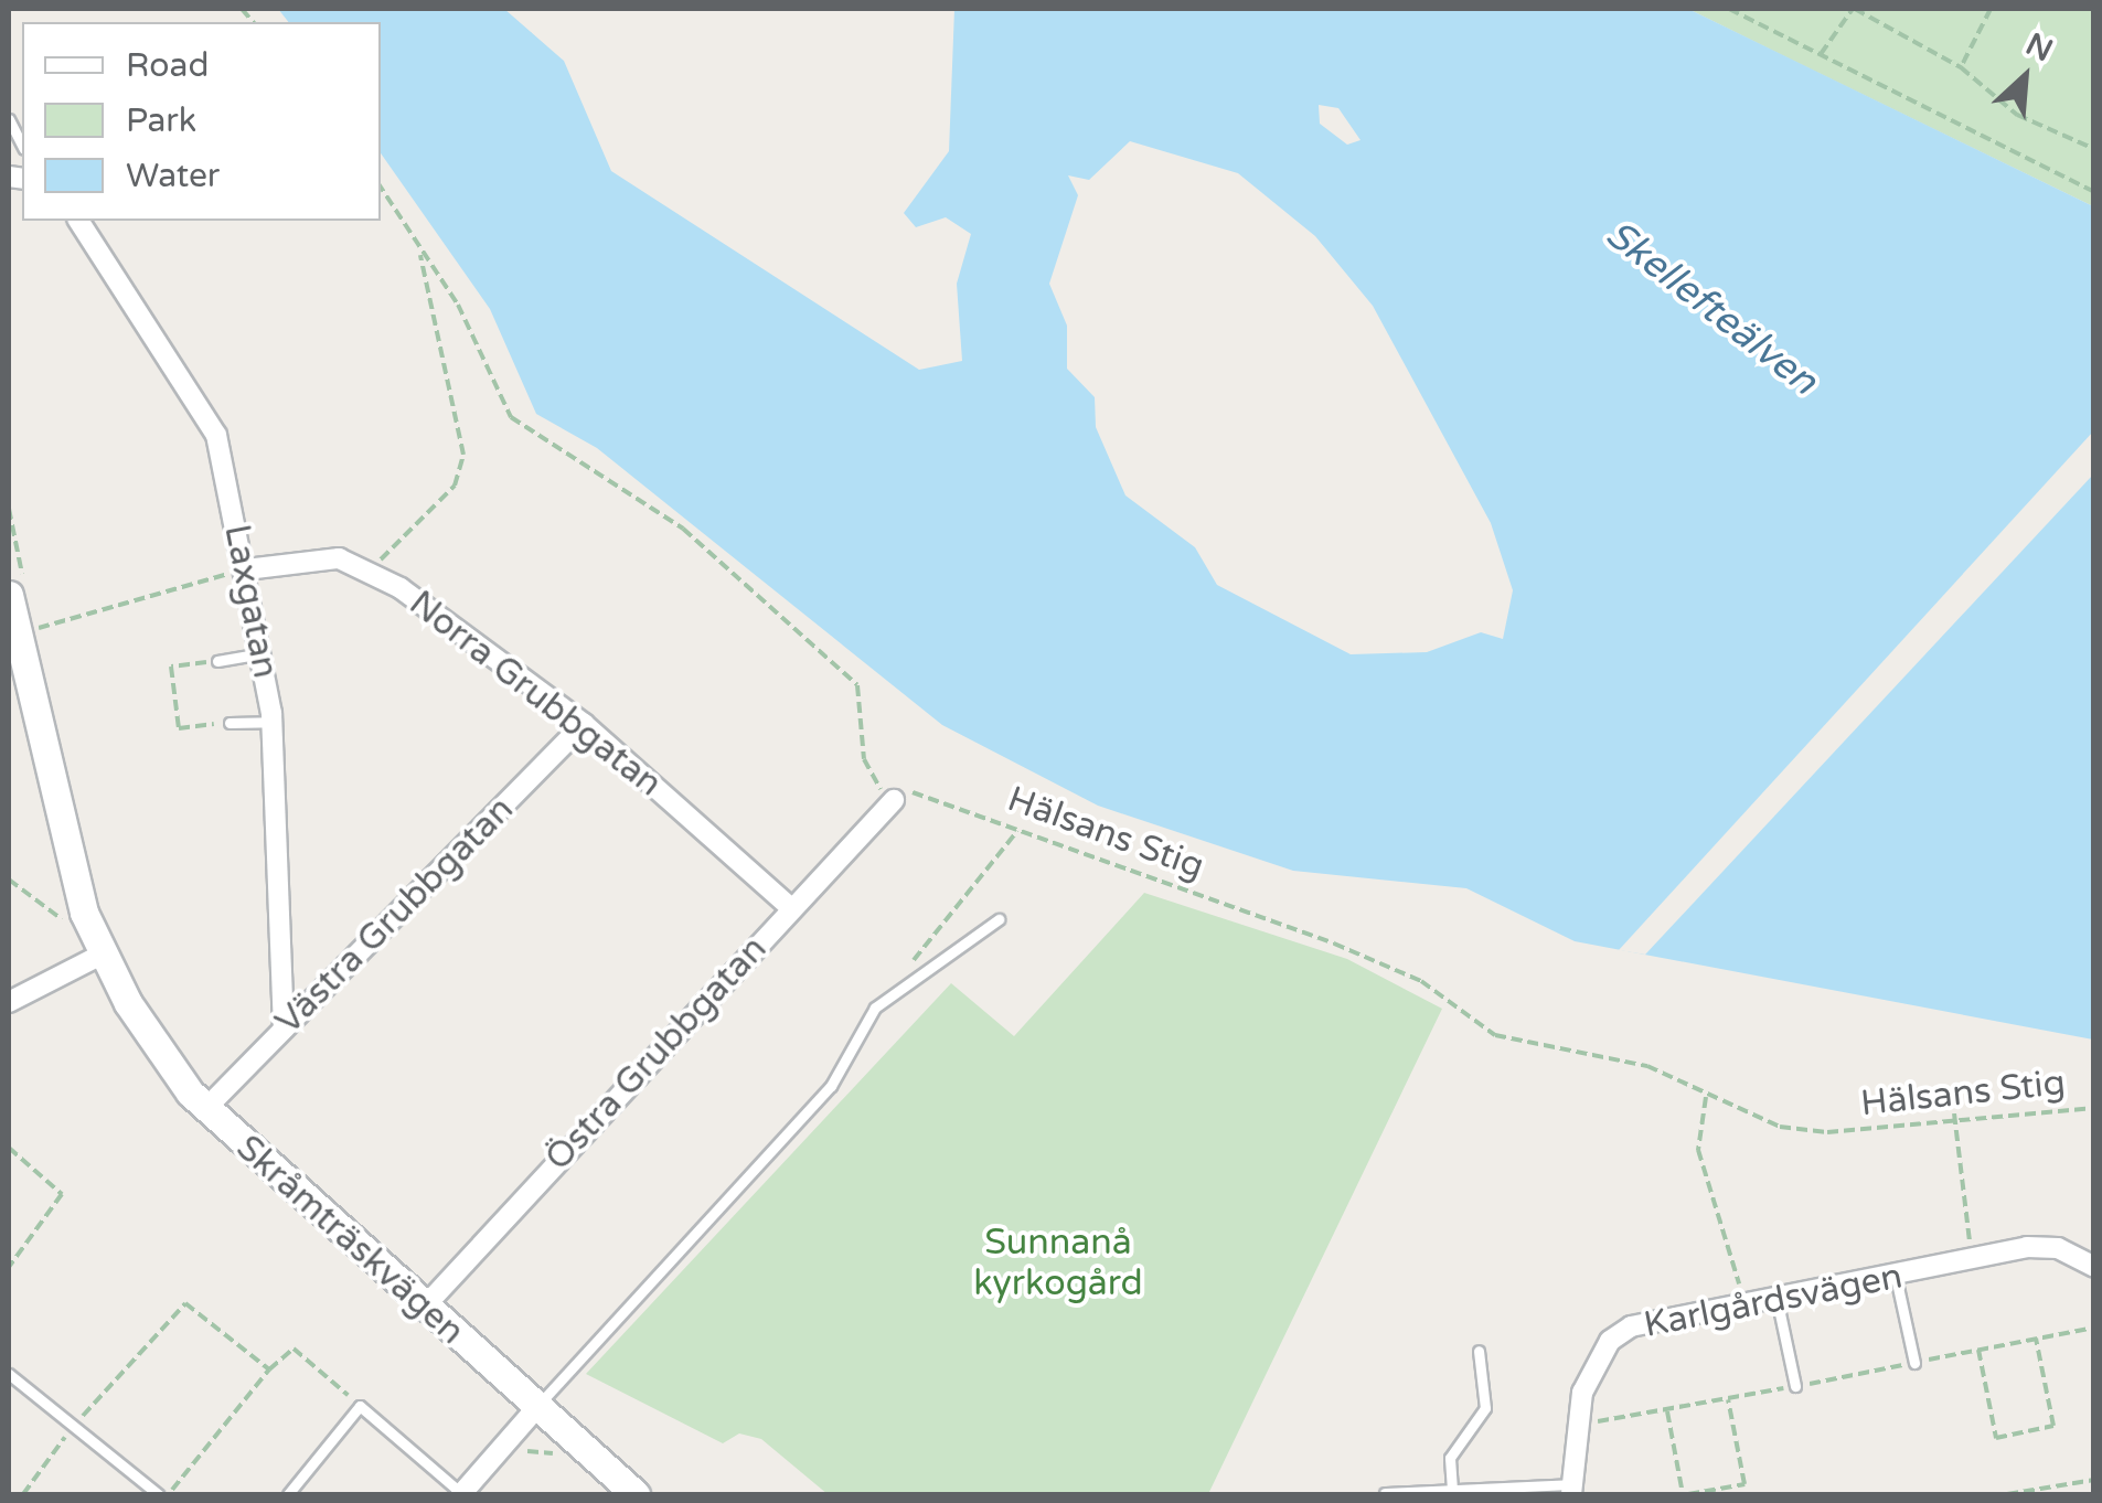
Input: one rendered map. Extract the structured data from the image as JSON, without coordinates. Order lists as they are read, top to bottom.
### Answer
{
  "streets": {
    "main road": ["Skråmträskvägen"],
    "street": [
      "Laxgatan",
      "Norra Grubbgatan",
      "Västra Grubbgatan",
      "Östra Grubbgatan",
      "Karlgårdsvägen"
    ],
    "path": ["Hälsans Stig"]
  },
  "crossings": [
    ["Laxgatan", "Norra Grubbgatan"],
    ["Laxgatan", "Västra Grubbgatan"],
    ["Norra Grubbgatan", "Västra Grubbgatan"],
    ["Norra Grubbgatan", "Östra Grubbgatan"],
    ["Hälsans Stig", "Östra Grubbgatan"],
    ["Västra Grubbgatan", "Skråmträskvägen"],
    ["Östra Grubbgatan", "Skråmträskvägen"]
  ],
  "water": ["Skellefteälven"],
  "parks": ["Sunnanå kyrkogård"],
  "legend": ["Road", "Park", "Water"],
  "north": "top right"
}
